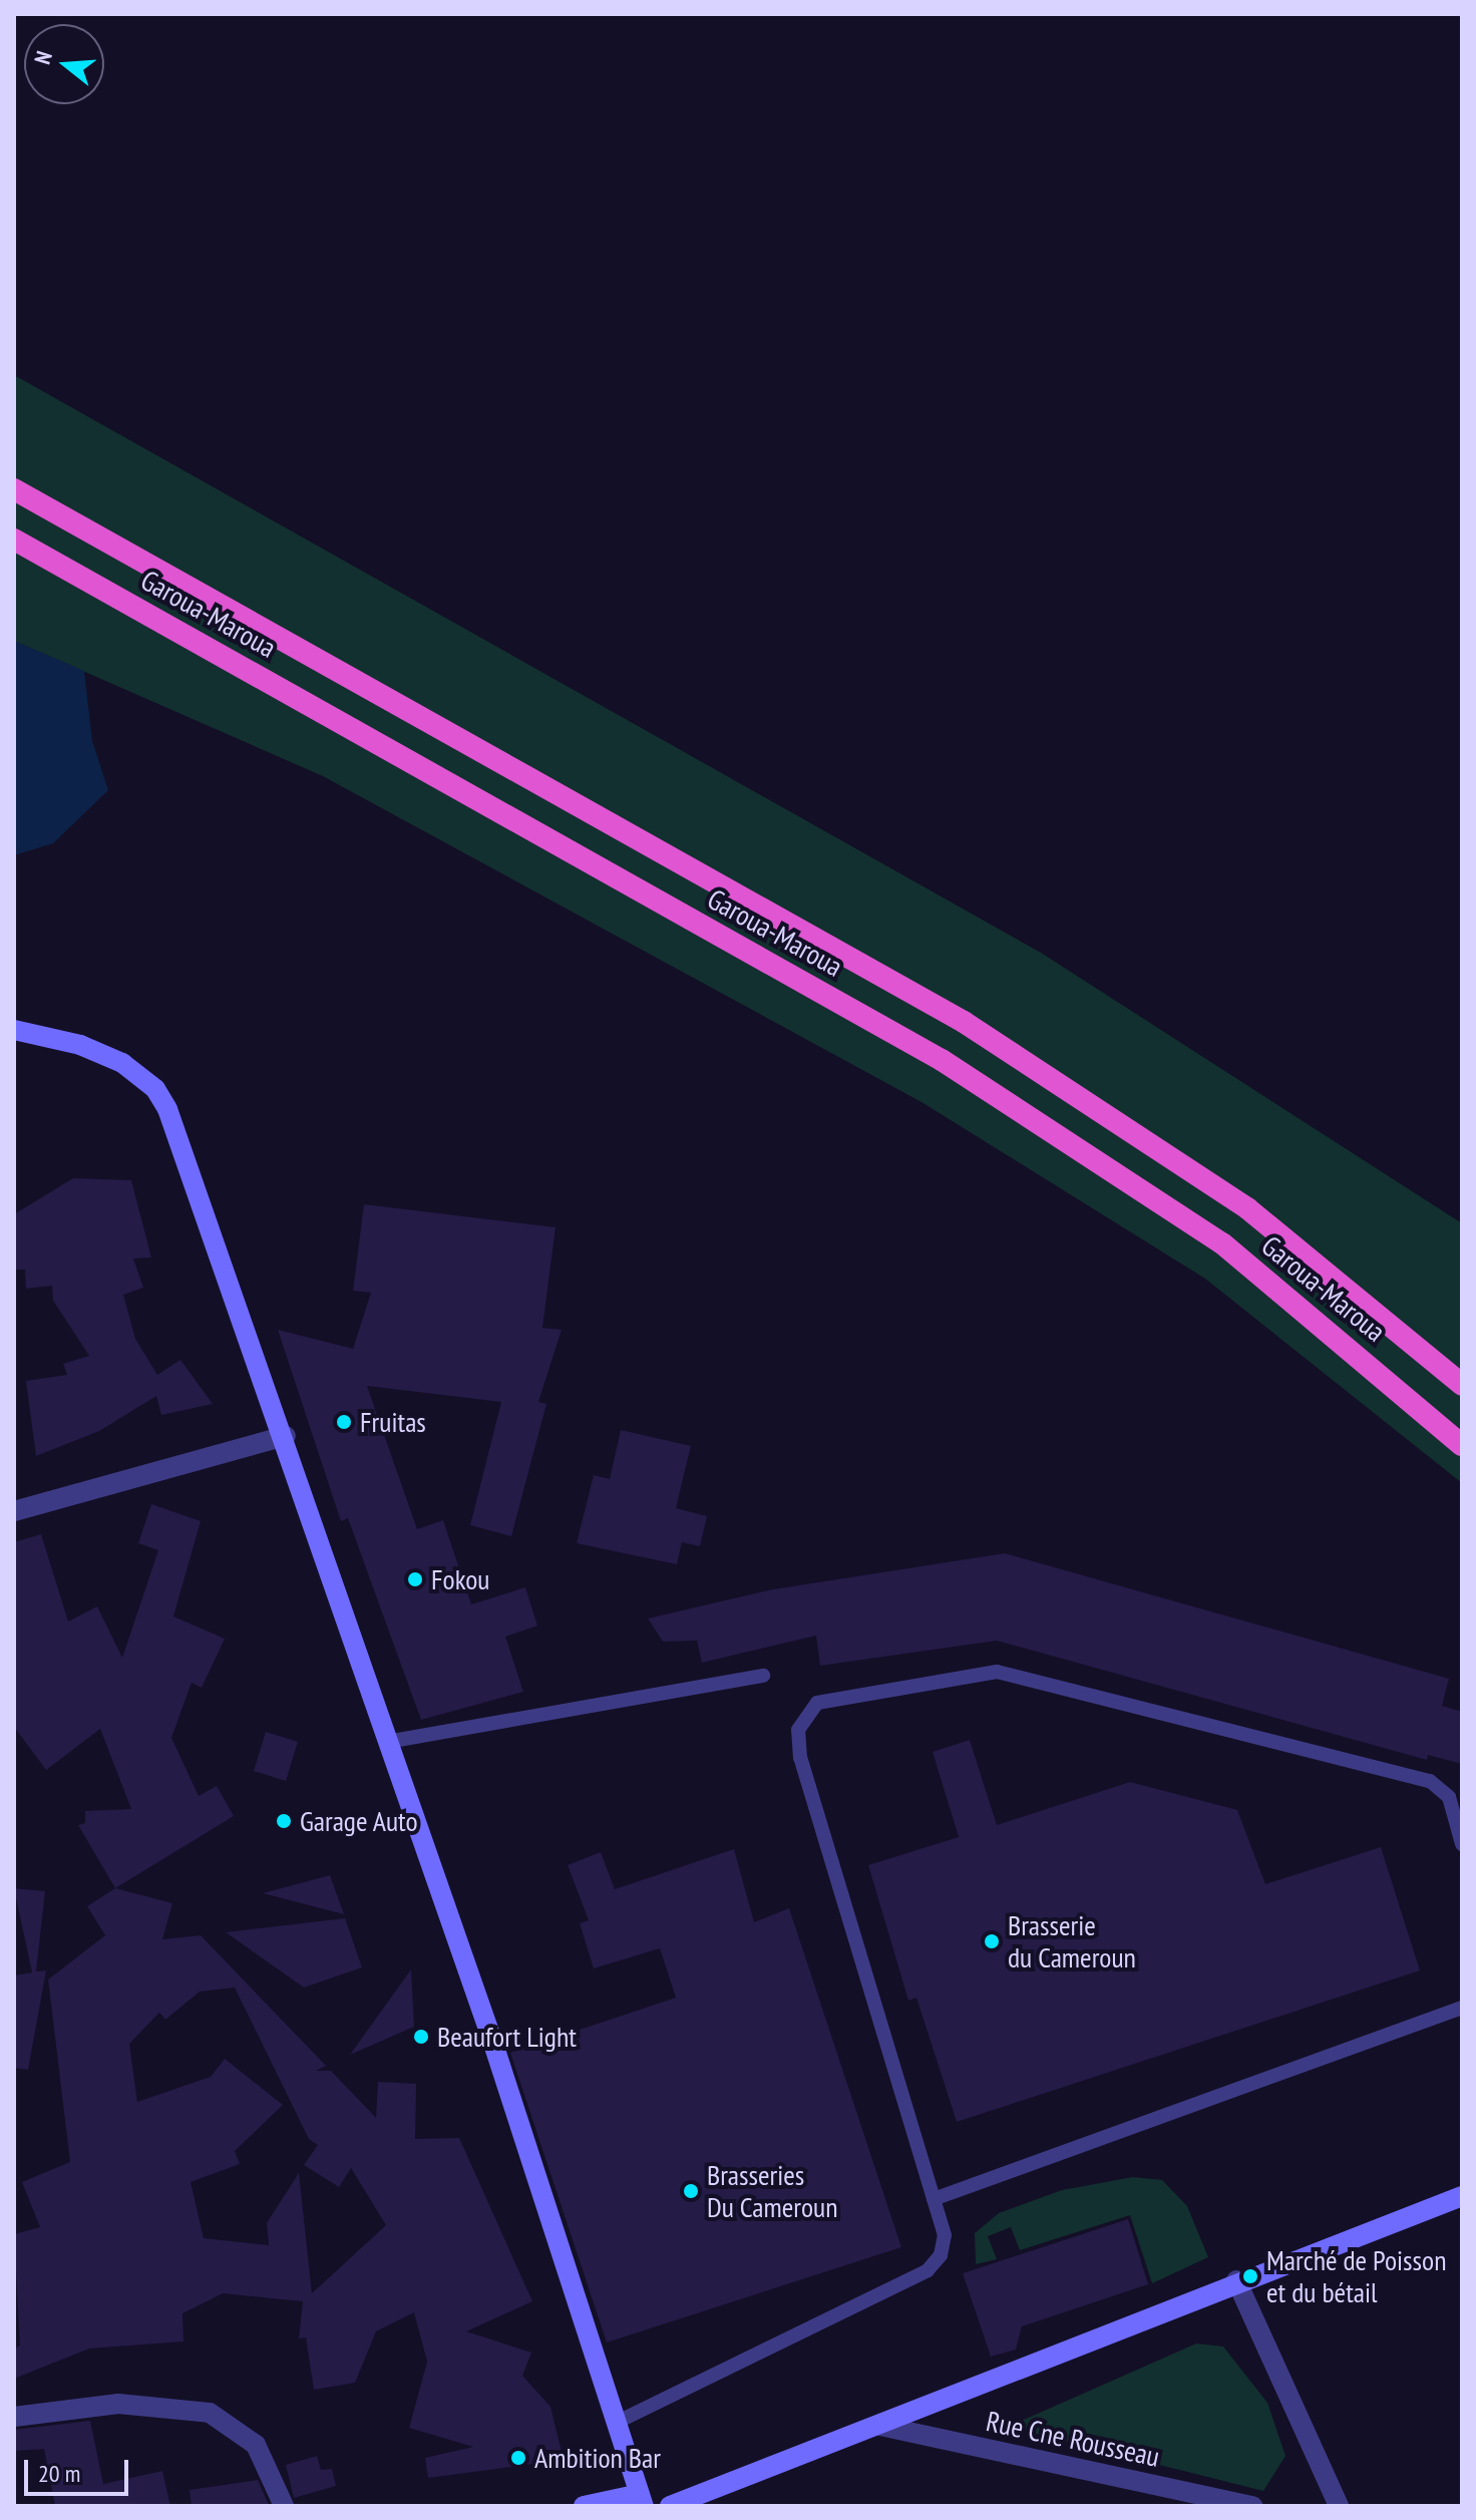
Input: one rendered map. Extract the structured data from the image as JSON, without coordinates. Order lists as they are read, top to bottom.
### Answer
{
  "streets": {
    "highway": ["Garoua-Maroua"],
    "street": ["Rue Cne Rousseau"]
  },
  "places": [
    "Fruitas",
    "Fokou",
    "Garage Auto",
    "Brasserie du Cameroun",
    "Beaufort Light",
    "Brasseries Du Cameroun",
    "Marché de Poisson et du bétail",
    "Ambition Bar"
  ],
  "scale_bar": "20 m",
  "north": "left"
}
